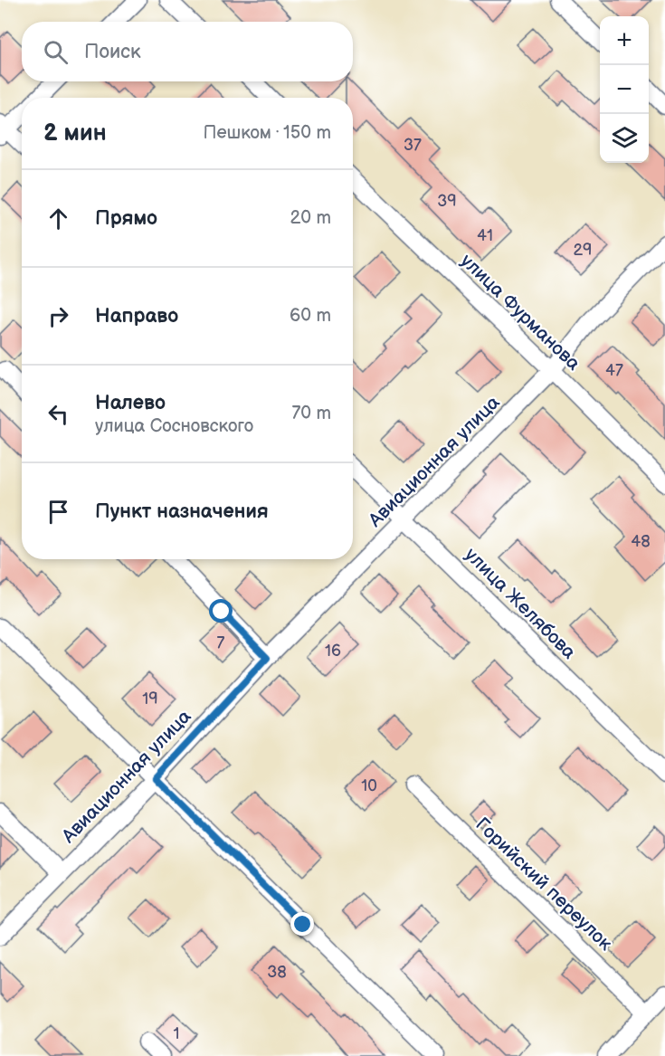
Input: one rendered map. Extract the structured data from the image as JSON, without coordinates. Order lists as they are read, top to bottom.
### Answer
{
  "streets": {
    "street": [
      "улица Фурманова",
      "Авиационная улица",
      "улица Желябова",
      "Горийский переулок"
    ]
  },
  "crossings": [
    ["улица Фурманова", "Авиационная улица"],
    ["Авиационная улица", "улица Желябова"]
  ],
  "house_numbers": [
    "37",
    "39",
    "41",
    "29",
    "47",
    "48",
    "7",
    "16",
    "19",
    "10",
    "38",
    "1"
  ],
  "page": {
    "map_buttons": ["+", "−"],
    "search": "Поиск",
    "heading": ["2 мин", "Пешком · 150 m"],
    "list": [
      ["Прямо", "20 m"],
      ["Направо", "60 m"],
      ["Налево", "улица Сосновского", "70 m"],
      "Пункт назначения"
    ]
  }
}
